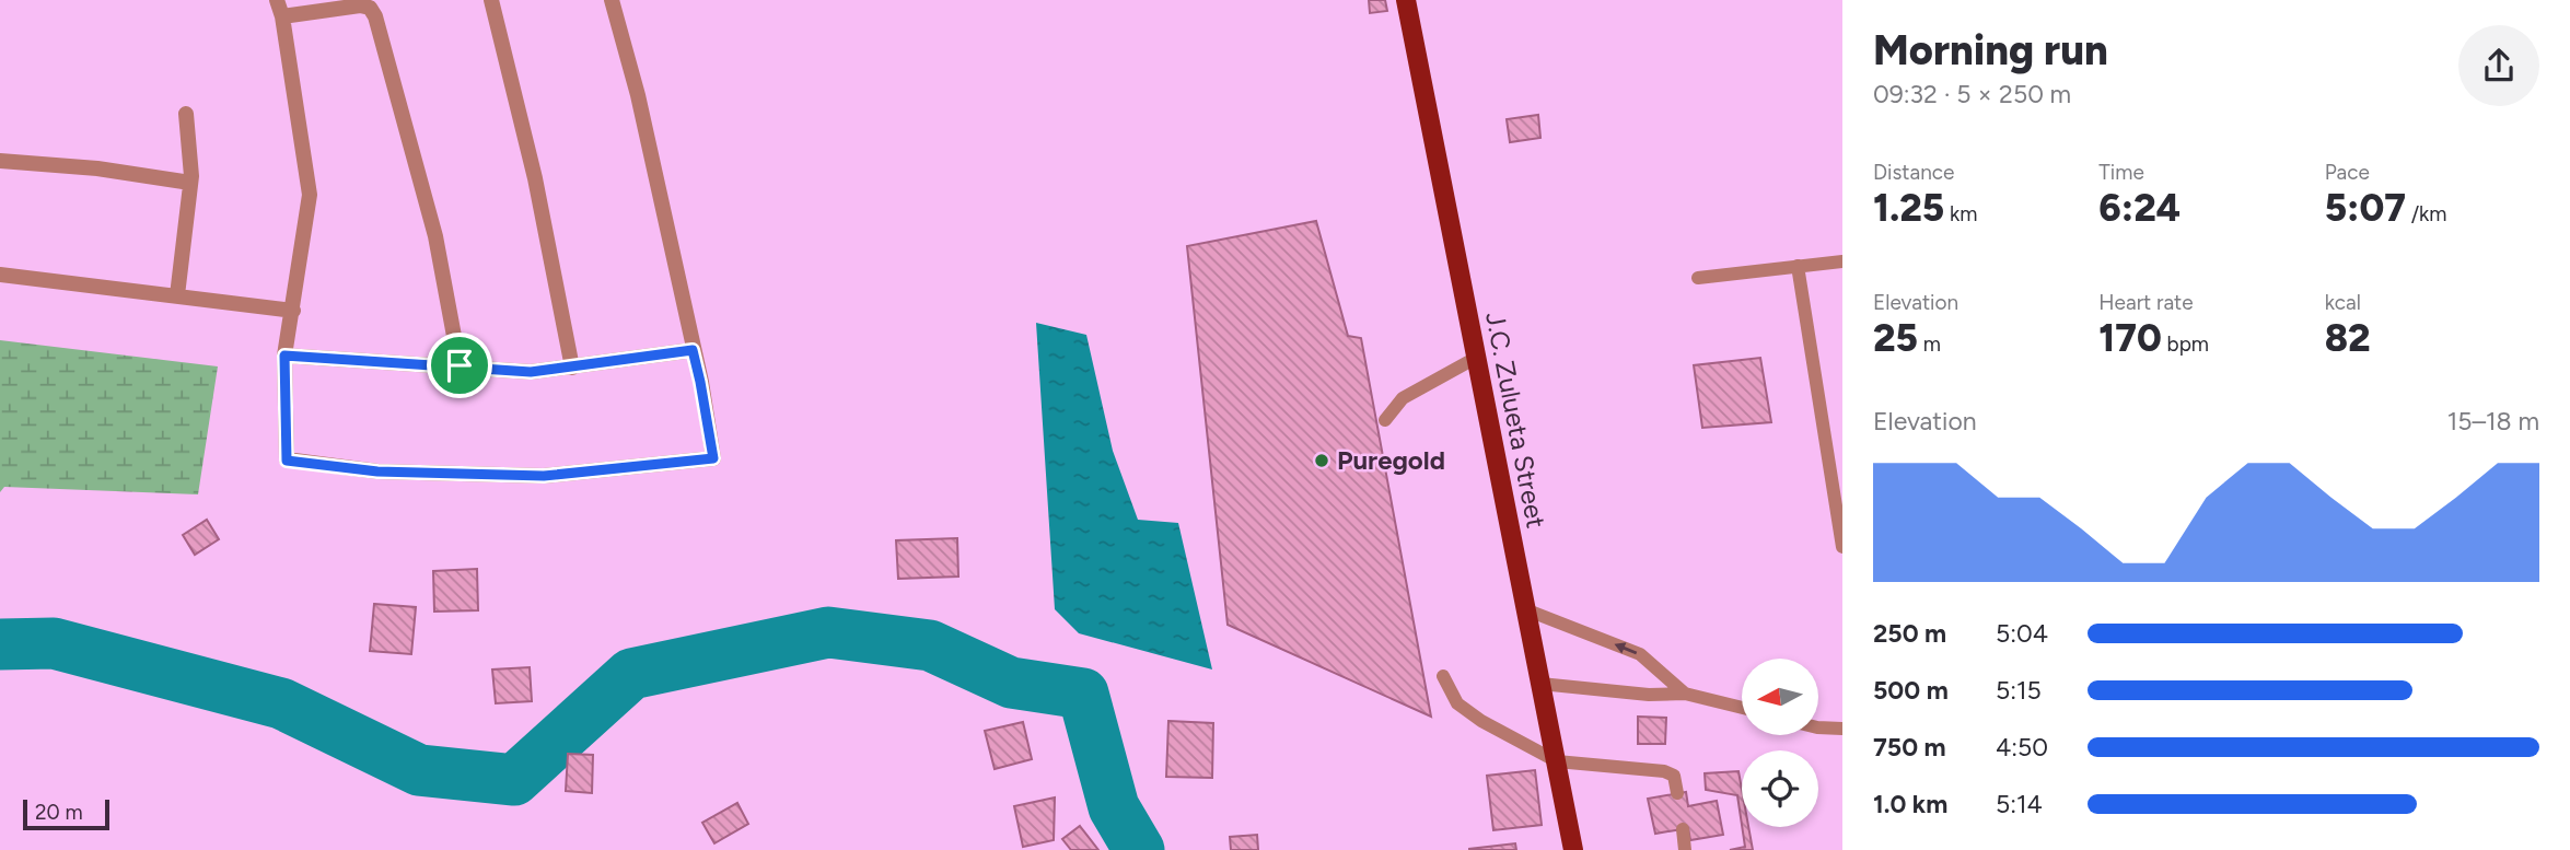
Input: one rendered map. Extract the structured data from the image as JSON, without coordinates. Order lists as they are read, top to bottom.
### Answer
{
  "streets": {
    "main road": ["J.C. Zulueta Street"]
  },
  "places": ["Puregold"],
  "scale_bar": "20 m",
  "north": "left",
  "page": {
    "heading": ["Morning run", "09:32 · 5 × 250 m"],
    "stats": [
      ["Distance", "1.25 km"],
      ["Time", "6:24"],
      ["Pace", "5:07 /km"],
      ["Elevation", "25 m"],
      ["Heart rate", "170 bpm"],
      ["kcal", "82"]
    ],
    "chart": ["Elevation", "15–18 m"],
    "list": [
      {
        "name": "250 m",
        "note": "5:04"
      },
      {
        "name": "500 m",
        "note": "5:15"
      },
      {
        "name": "750 m",
        "note": "4:50"
      },
      {
        "name": "1.0 km",
        "note": "5:14"
      }
    ],
    "scale": "20 m"
  }
}
